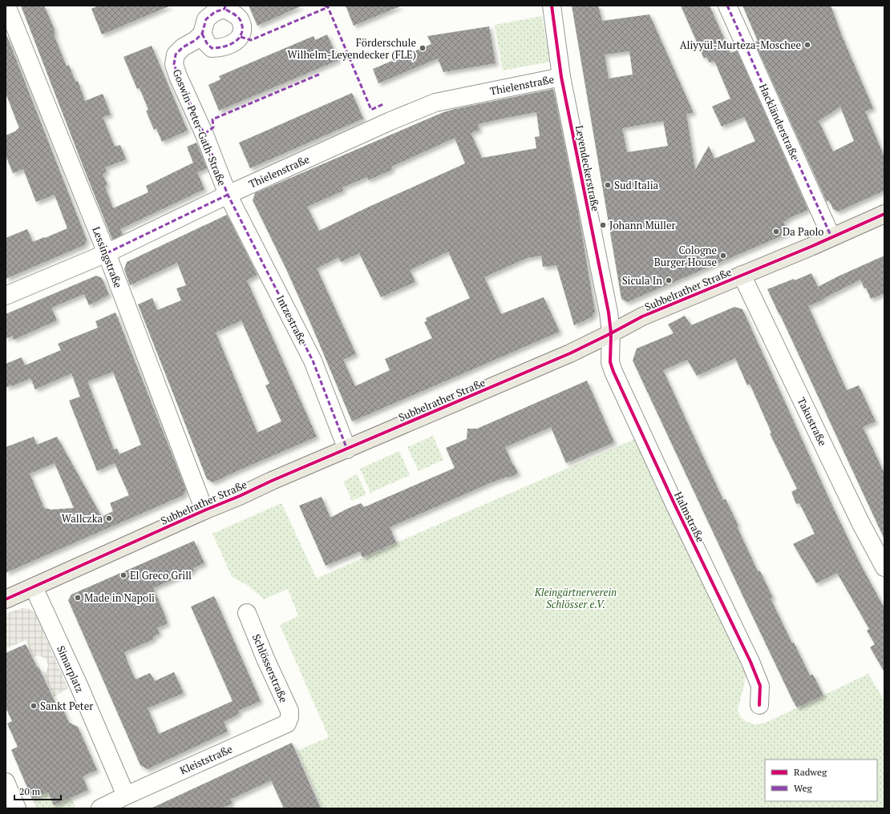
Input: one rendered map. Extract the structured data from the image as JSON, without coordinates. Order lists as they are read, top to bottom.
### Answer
{
  "streets": {
    "main road": ["Subbelrather Straße"],
    "street": [
      "Thielenstraße",
      "Hackländerstraße",
      "Goswin-Peter-Gath-Straße",
      "Leyendeckerstraße",
      "Lessingstraße",
      "Intzestraße",
      "Takustraße",
      "Halmstraße",
      "Schlösserstraße",
      "Simarplatz",
      "Kleiststraße"
    ]
  },
  "crossings": [
    ["Thielenstraße", "Goswin-Peter-Gath-Straße"],
    ["Thielenstraße", "Leyendeckerstraße"],
    ["Thielenstraße", "Lessingstraße"],
    ["Thielenstraße", "Intzestraße"],
    ["Hackländerstraße", "Subbelrather Straße"],
    ["Goswin-Peter-Gath-Straße", "Intzestraße"],
    ["Leyendeckerstraße", "Subbelrather Straße"],
    ["Leyendeckerstraße", "Halmstraße"],
    ["Lessingstraße", "Subbelrather Straße"],
    ["Subbelrather Straße", "Intzestraße"],
    ["Subbelrather Straße", "Takustraße"],
    ["Subbelrather Straße", "Halmstraße"],
    ["Subbelrather Straße", "Simarplatz"],
    ["Schlösserstraße", "Kleiststraße"],
    ["Simarplatz", "Kleiststraße"]
  ],
  "parks": ["Kleingärtnerverein Schlösser e.V."],
  "places": [
    "Aliyyül-Murteza-Moschee",
    "Förderschule Wilhelm-Leyendecker (FLE)",
    "Sud Italia",
    "Johann Müller",
    "Da Paolo",
    "Cologne Burger House",
    "Sicula In",
    "Wallczka",
    "El Greco Grill",
    "Made in Napoli",
    "Sankt Peter"
  ],
  "legend": ["Radweg", "Weg"],
  "scale_bar": "20 m"
}
